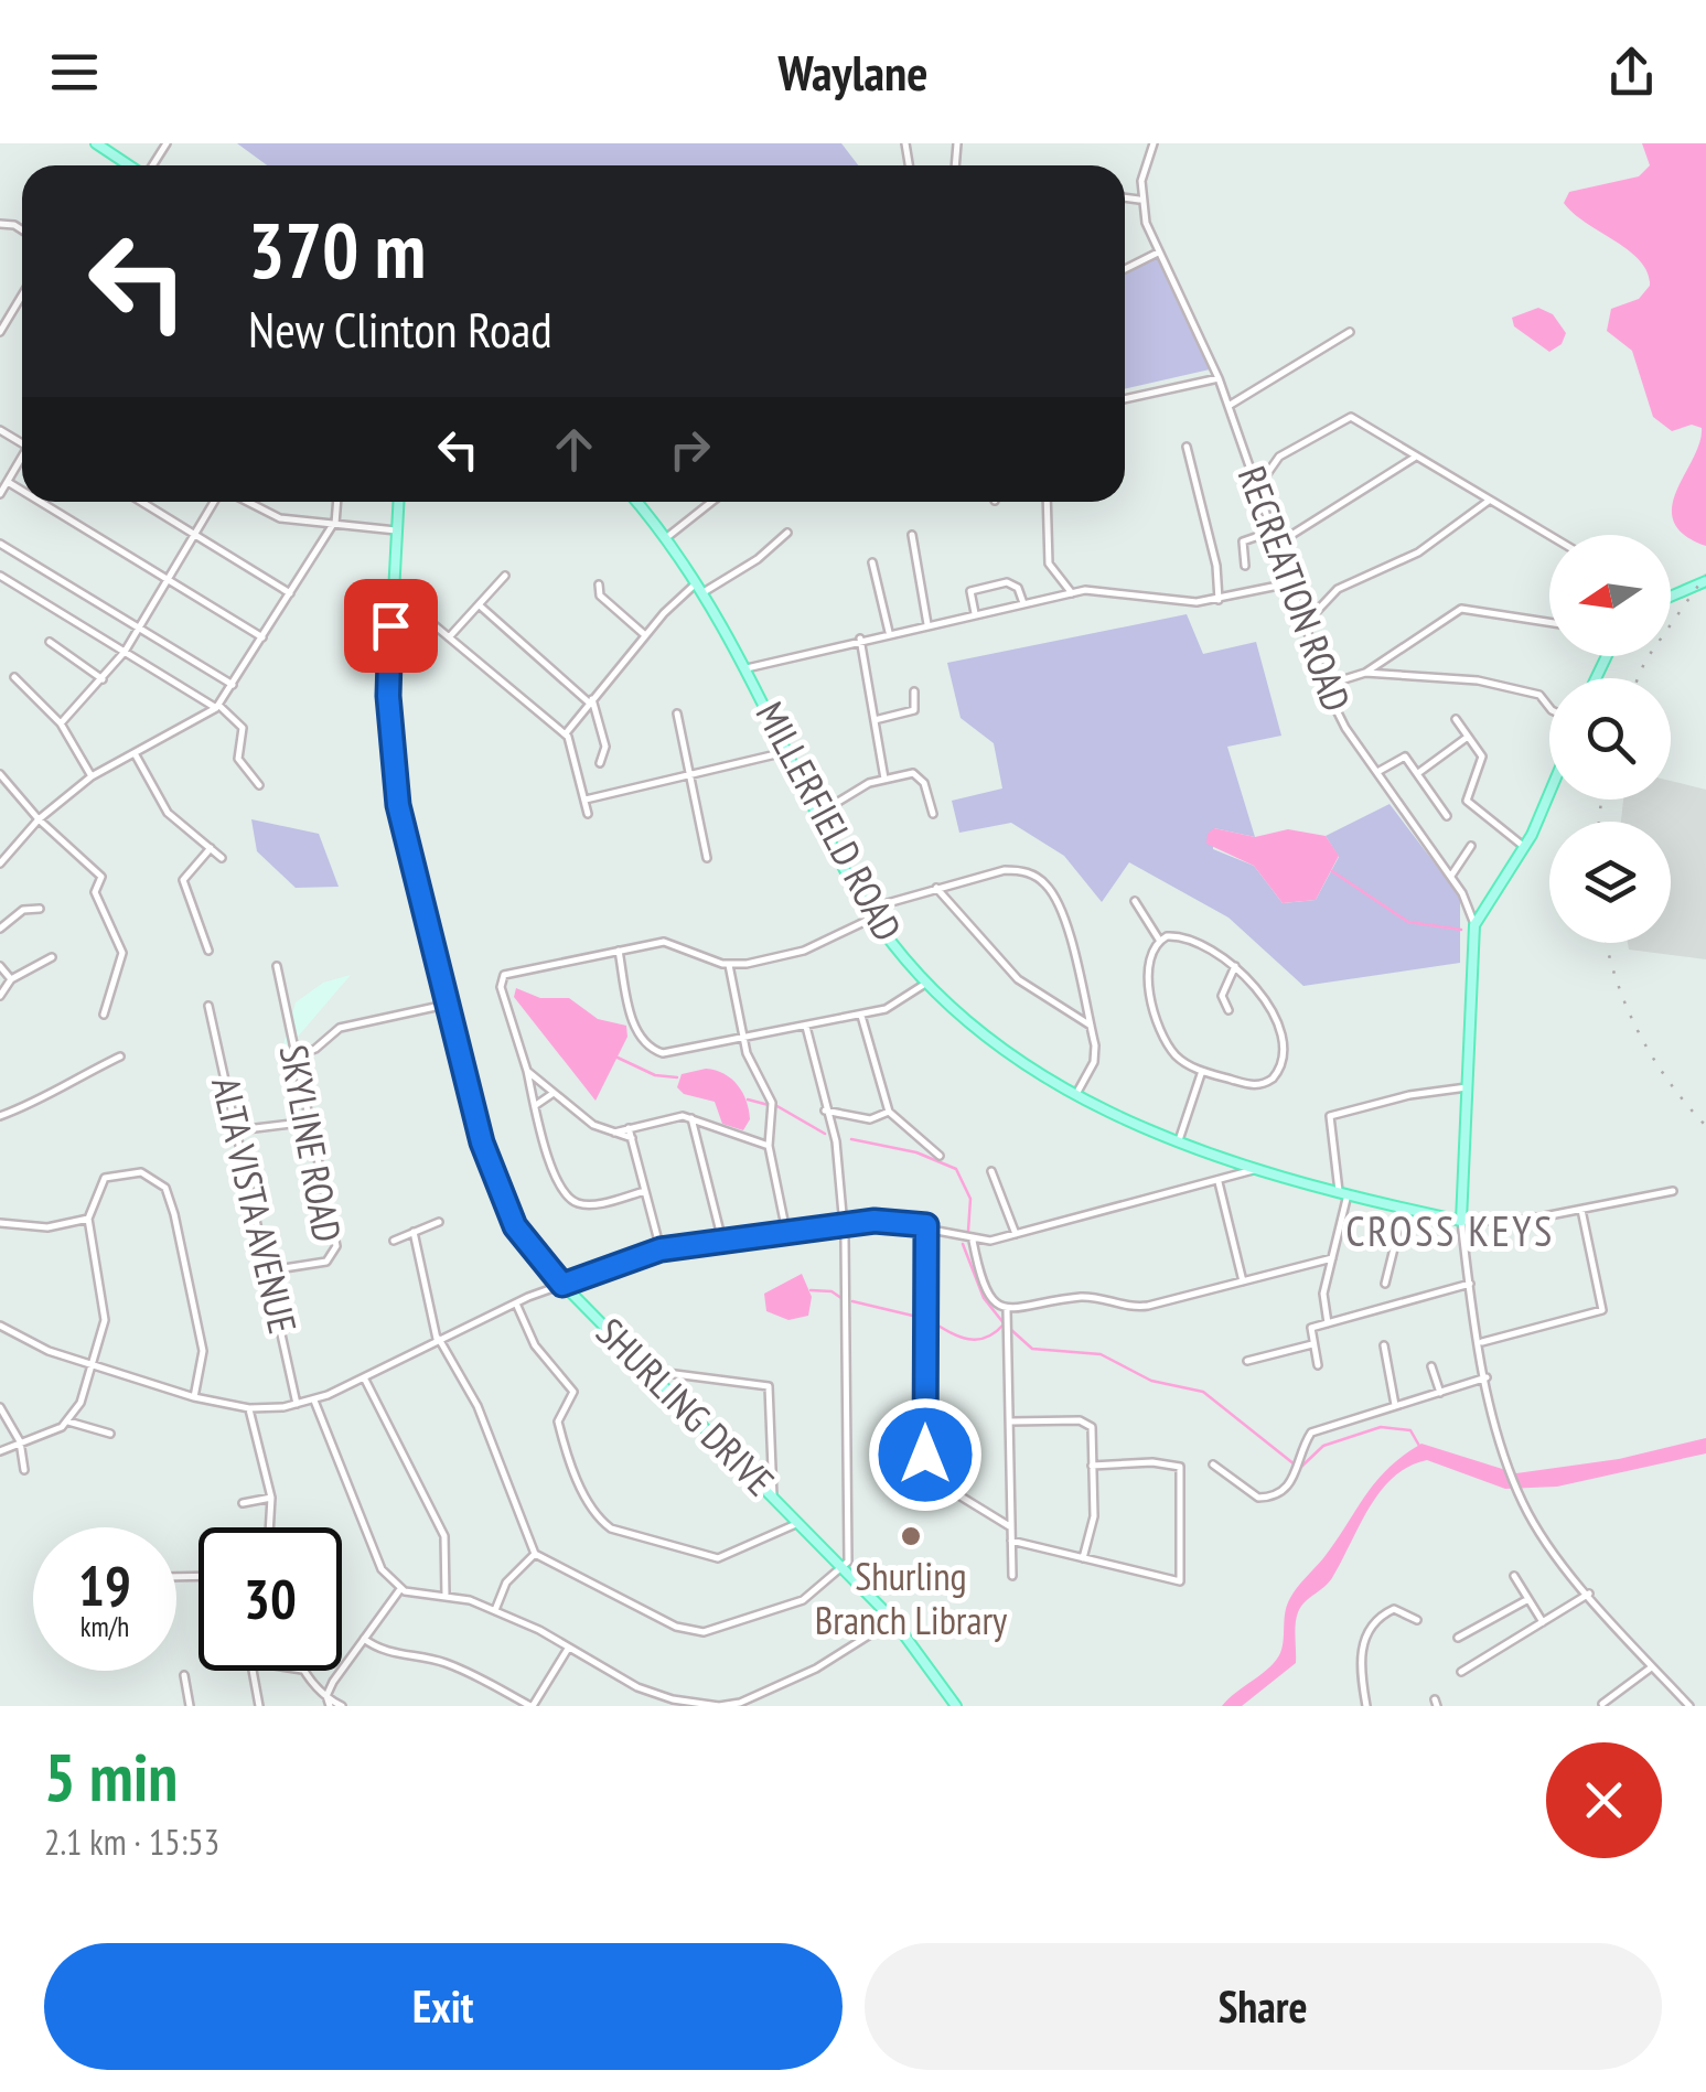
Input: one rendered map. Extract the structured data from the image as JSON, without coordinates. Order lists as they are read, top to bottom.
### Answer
{
  "streets": {
    "main road": ["MILLERFIELD ROAD", "SHURLING DRIVE"],
    "street": ["RECREATION ROAD", "SKYLINE ROAD", "ALTA VISTA AVENUE"]
  },
  "crossings": [
    ["SKYLINE ROAD", "ALTA VISTA AVENUE"]
  ],
  "districts": ["CROSS KEYS"],
  "places": ["Shurling Branch Library"],
  "north": "left",
  "page": {
    "header": "Waylane",
    "turn": ["370 m", "New Clinton Road"],
    "speed": "19 km/h",
    "limit": "30",
    "heading": ["5 min", "2.1 km · 15:53"],
    "buttons": ["Exit", "Share"]
  }
}
